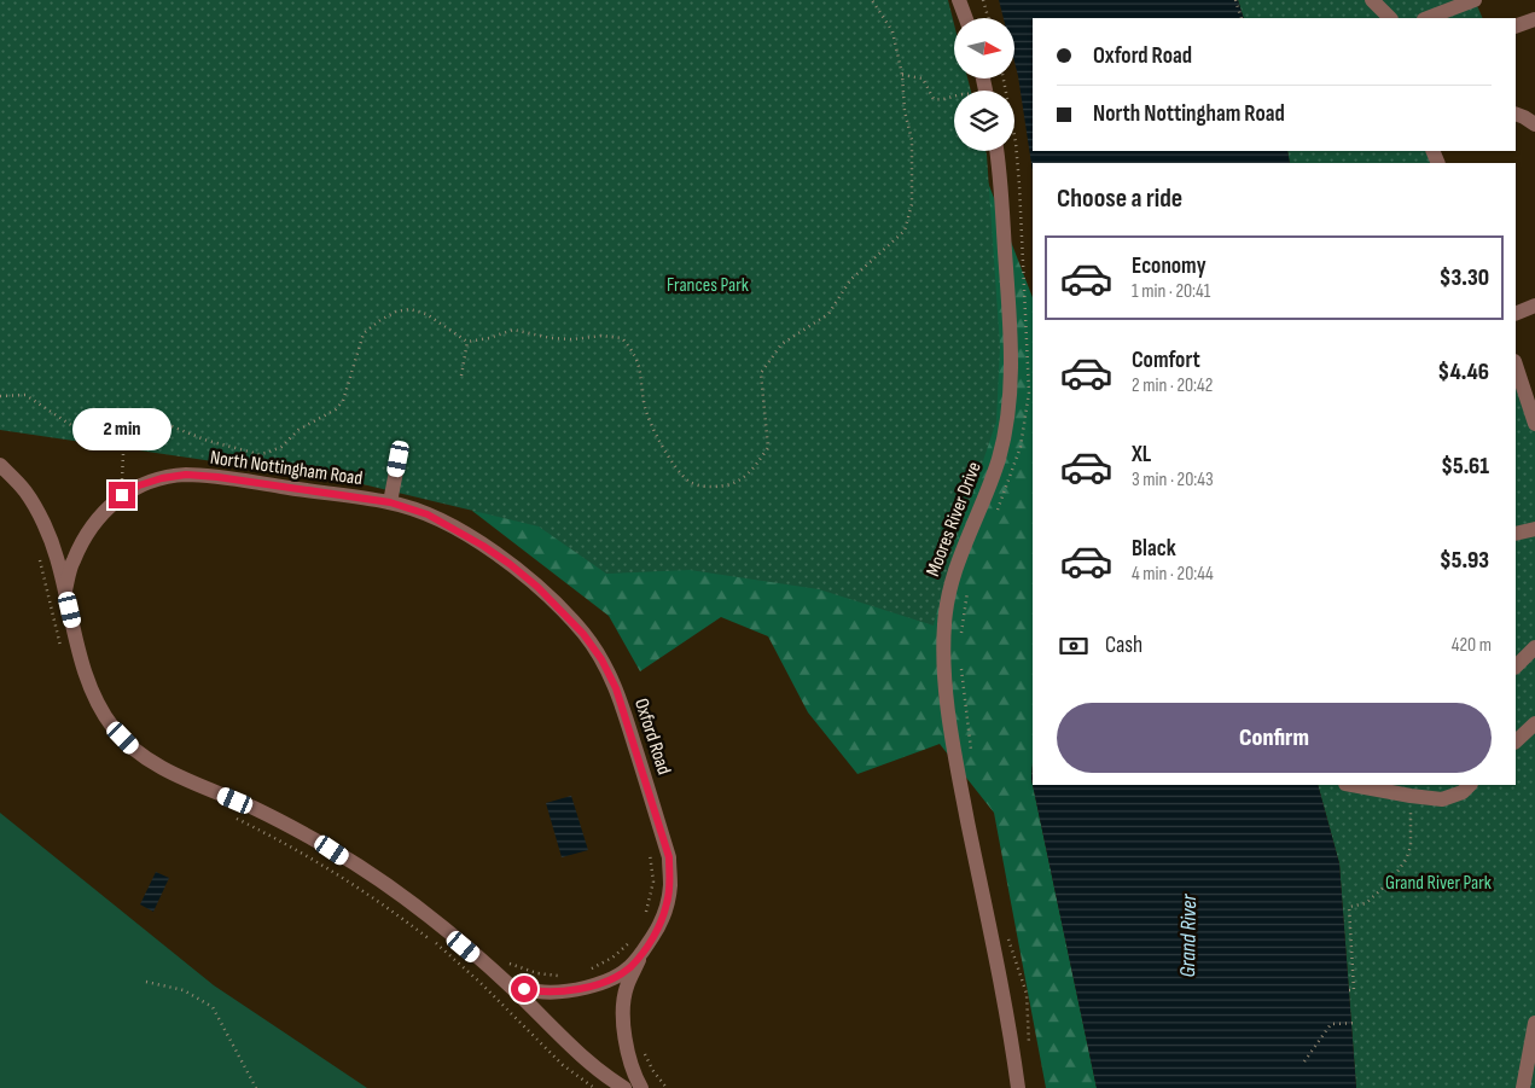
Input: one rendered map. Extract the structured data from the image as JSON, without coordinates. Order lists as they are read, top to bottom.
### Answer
{
  "streets": {
    "street": ["North Nottingham Road", "Moores River Drive", "Oxford Road"]
  },
  "crossings": [
    ["North Nottingham Road", "Oxford Road"]
  ],
  "water": ["Grand River"],
  "parks": ["Frances Park", "Grand River Park"],
  "north": "right",
  "page": {
    "banner": ["Oxford Road", "North Nottingham Road"],
    "heading": "Choose a ride",
    "list": [
      {
        "name": "Economy",
        "note": "1 min · 20:41",
        "value": "$3.30"
      },
      {
        "name": "Comfort",
        "note": "2 min · 20:42",
        "value": "$4.46"
      },
      {
        "name": "XL",
        "note": "3 min · 20:43",
        "value": "$5.61"
      },
      {
        "name": "Black",
        "note": "4 min · 20:44",
        "value": "$5.93"
      }
    ],
    "bubble": "2 min",
    "pay": ["Cash", "420 m"],
    "buttons": "Confirm"
  }
}
